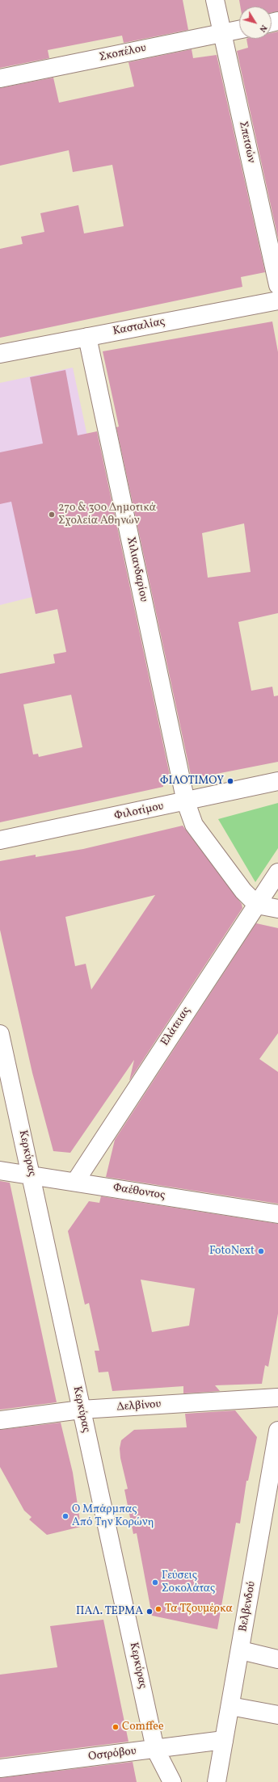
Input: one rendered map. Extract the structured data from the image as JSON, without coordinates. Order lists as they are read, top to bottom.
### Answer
{
  "streets": {
    "street": [
      "Σκοπέλου",
      "Σπετσών",
      "Κασταλίας",
      "Χιλιανδαρίου",
      "Φιλοτίμου",
      "Ελάτειας",
      "Κερκύρας",
      "Φαέθοντος",
      "Δελβίνου",
      "Βελβενδού",
      "Οστρόβου"
    ]
  },
  "crossings": [
    ["Σκοπέλου", "Σπετσών"],
    ["Κασταλίας", "Χιλιανδαρίου"],
    ["Χιλιανδαρίου", "Φιλοτίμου"],
    ["Χιλιανδαρίου", "Ελάτειας"],
    ["Ελάτειας", "Φαέθοντος"],
    ["Κερκύρας", "Φαέθοντος"],
    ["Κερκύρας", "Δελβίνου"],
    ["Κερκύρας", "Οστρόβου"],
    ["Βελβενδού", "Οστρόβου"]
  ],
  "places": [
    "27ο & 30ο Δημοτικά Σχολεία Αθηνών",
    "ΦΙΛΟΤΙΜΟΥ",
    "FotoNext",
    "Ο Μπάρμπας Από Την Κορώνη",
    "Γεύσεις Σοκολάτας",
    "Τα Τζουμέρκα",
    "ΠΑΛ. ΤΕΡΜΑ",
    "Comffee"
  ],
  "north": "bottom right"
}
